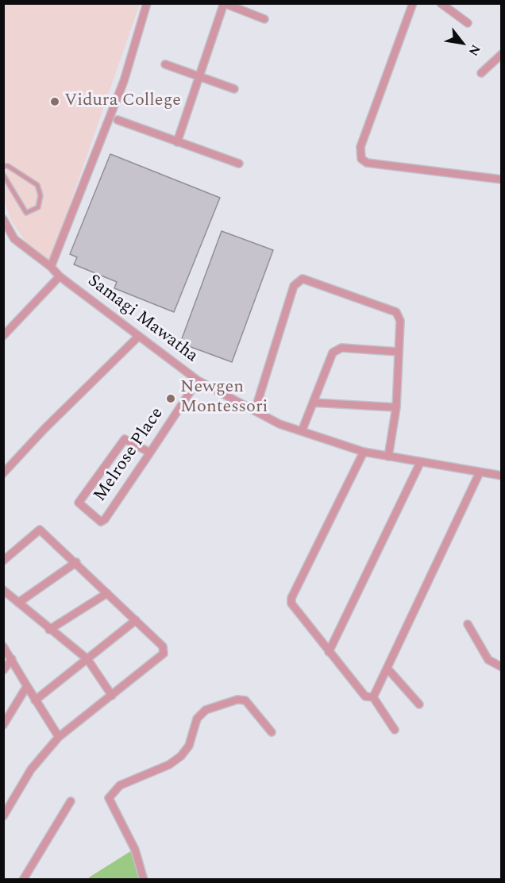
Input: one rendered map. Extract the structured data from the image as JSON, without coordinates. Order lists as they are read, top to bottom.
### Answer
{
  "streets": {
    "street": ["Samagi Mawatha", "Melrose Place"]
  },
  "crossings": [
    ["Samagi Mawatha", "Melrose Place"]
  ],
  "places": ["Vidura College", "Newgen Montessori"],
  "north": "bottom right"
}
